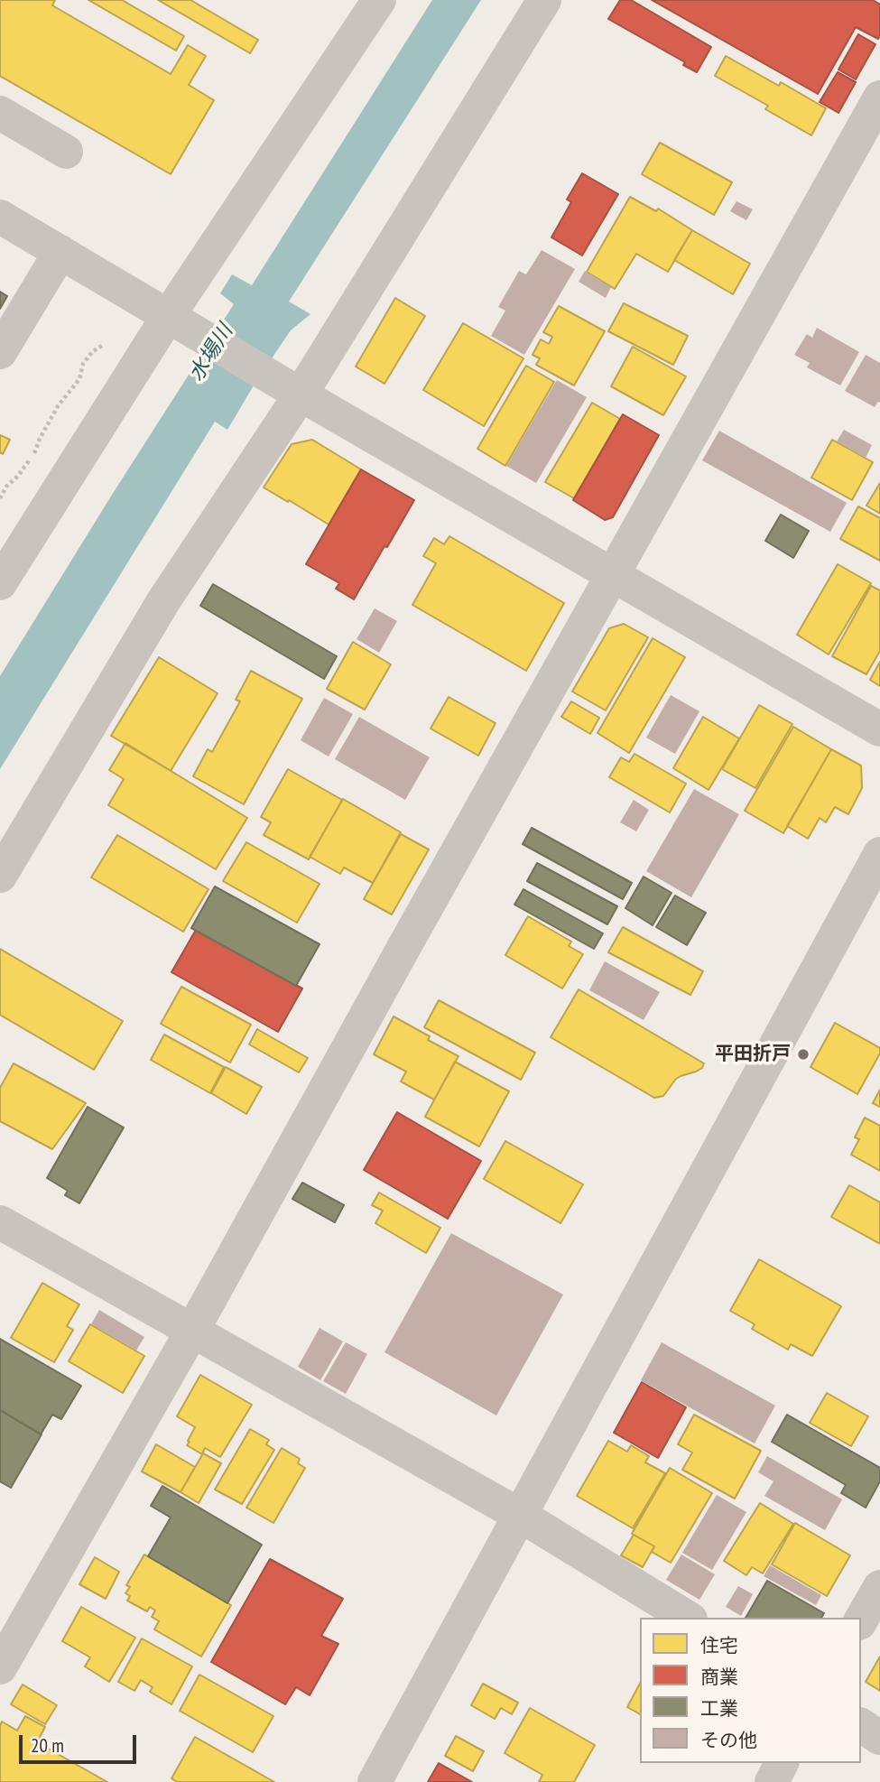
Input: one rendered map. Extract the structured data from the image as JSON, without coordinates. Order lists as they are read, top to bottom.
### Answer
{
  "water": ["水場川"],
  "places": ["平田折戸"],
  "legend": [
    "住宅",
    "商業",
    "工業",
    "その他"
  ],
  "scale_bar": "20 m"
}
